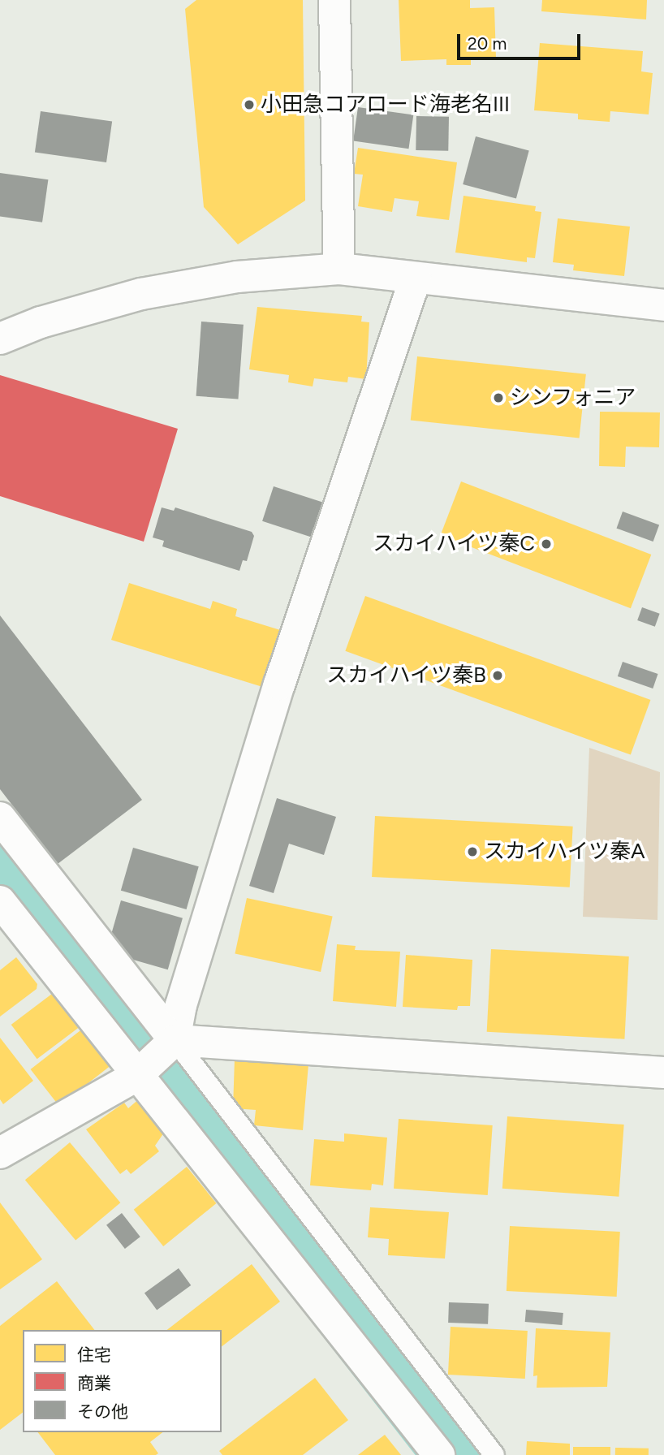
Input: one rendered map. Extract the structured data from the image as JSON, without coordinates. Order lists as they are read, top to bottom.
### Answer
{
  "places": [
    "小田急コアロード海老名III",
    "シンフォニア",
    "スカイハイツ秦C",
    "スカイハイツ秦B",
    "スカイハイツ秦A"
  ],
  "legend": ["住宅", "商業", "その他"],
  "scale_bar": "20 m"
}
